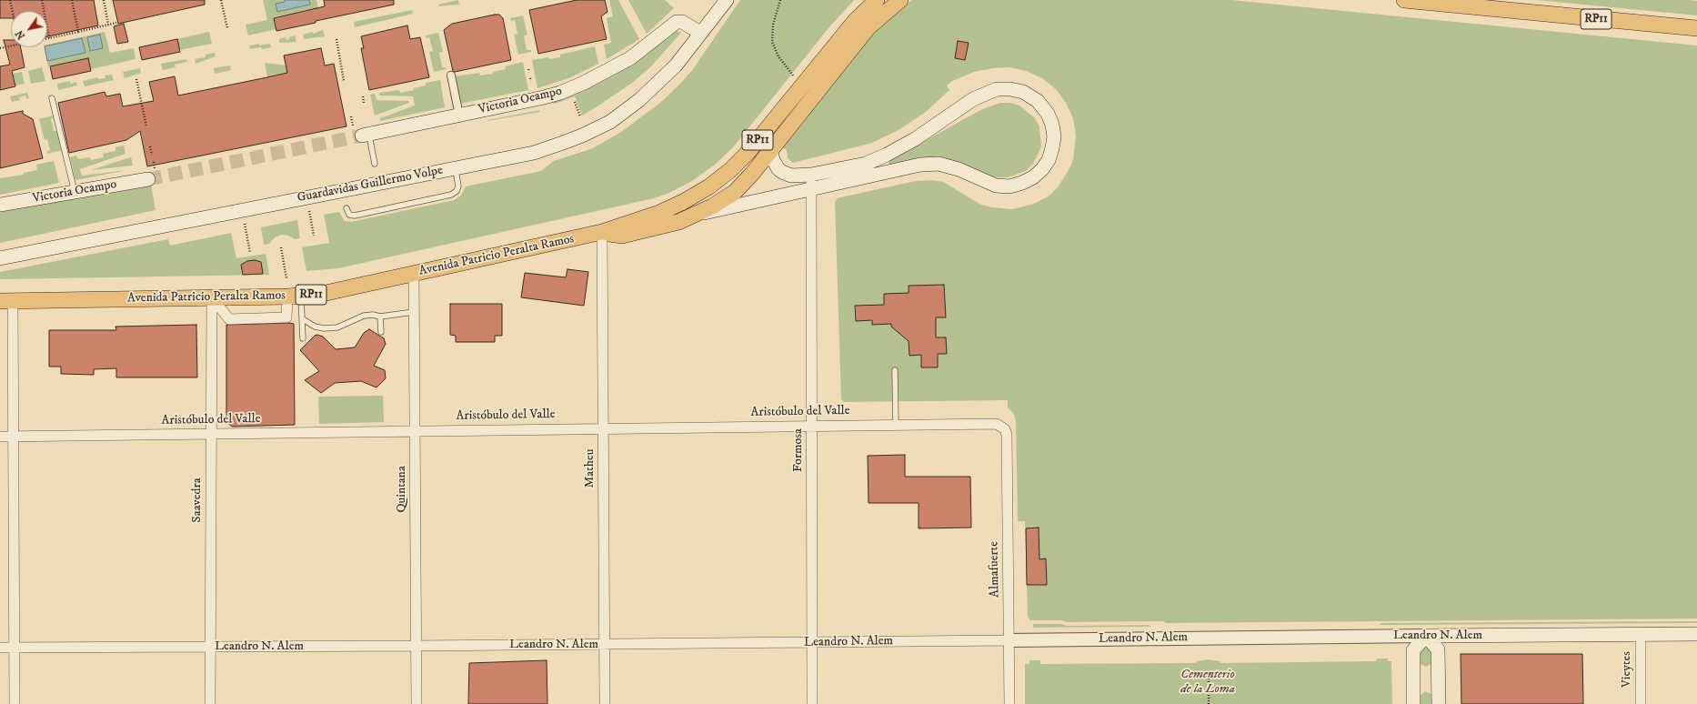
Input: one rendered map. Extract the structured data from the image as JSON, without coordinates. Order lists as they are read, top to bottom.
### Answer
{
  "streets": {
    "main road": [
      "RP11",
      "Victoria Ocampo",
      "Guardavidas Guillermo Volpe",
      "Avenida Patricio Peralta Ramos",
      "Leandro N. Alem"
    ],
    "street": [
      "Aristóbulo del Valle",
      "Formosa",
      "Matheu",
      "Quintana",
      "Saavedra",
      "Almafuerte",
      "Vieytes"
    ]
  },
  "crossings": [
    ["Victoria Ocampo", "Guardavidas Guillermo Volpe"],
    ["Avenida Patricio Peralta Ramos", "Matheu"],
    ["Avenida Patricio Peralta Ramos", "Quintana"],
    ["Avenida Patricio Peralta Ramos", "Saavedra"],
    ["Aristóbulo del Valle", "Formosa"],
    ["Aristóbulo del Valle", "Matheu"],
    ["Aristóbulo del Valle", "Quintana"],
    ["Aristóbulo del Valle", "Saavedra"],
    ["Aristóbulo del Valle", "Almafuerte"],
    ["Formosa", "Leandro N. Alem"],
    ["Matheu", "Leandro N. Alem"],
    ["Quintana", "Leandro N. Alem"],
    ["Saavedra", "Leandro N. Alem"],
    ["Almafuerte", "Leandro N. Alem"],
    ["Leandro N. Alem", "Vieytes"]
  ],
  "parks": ["Cementerio de la Loma"],
  "north": "bottom left"
}
